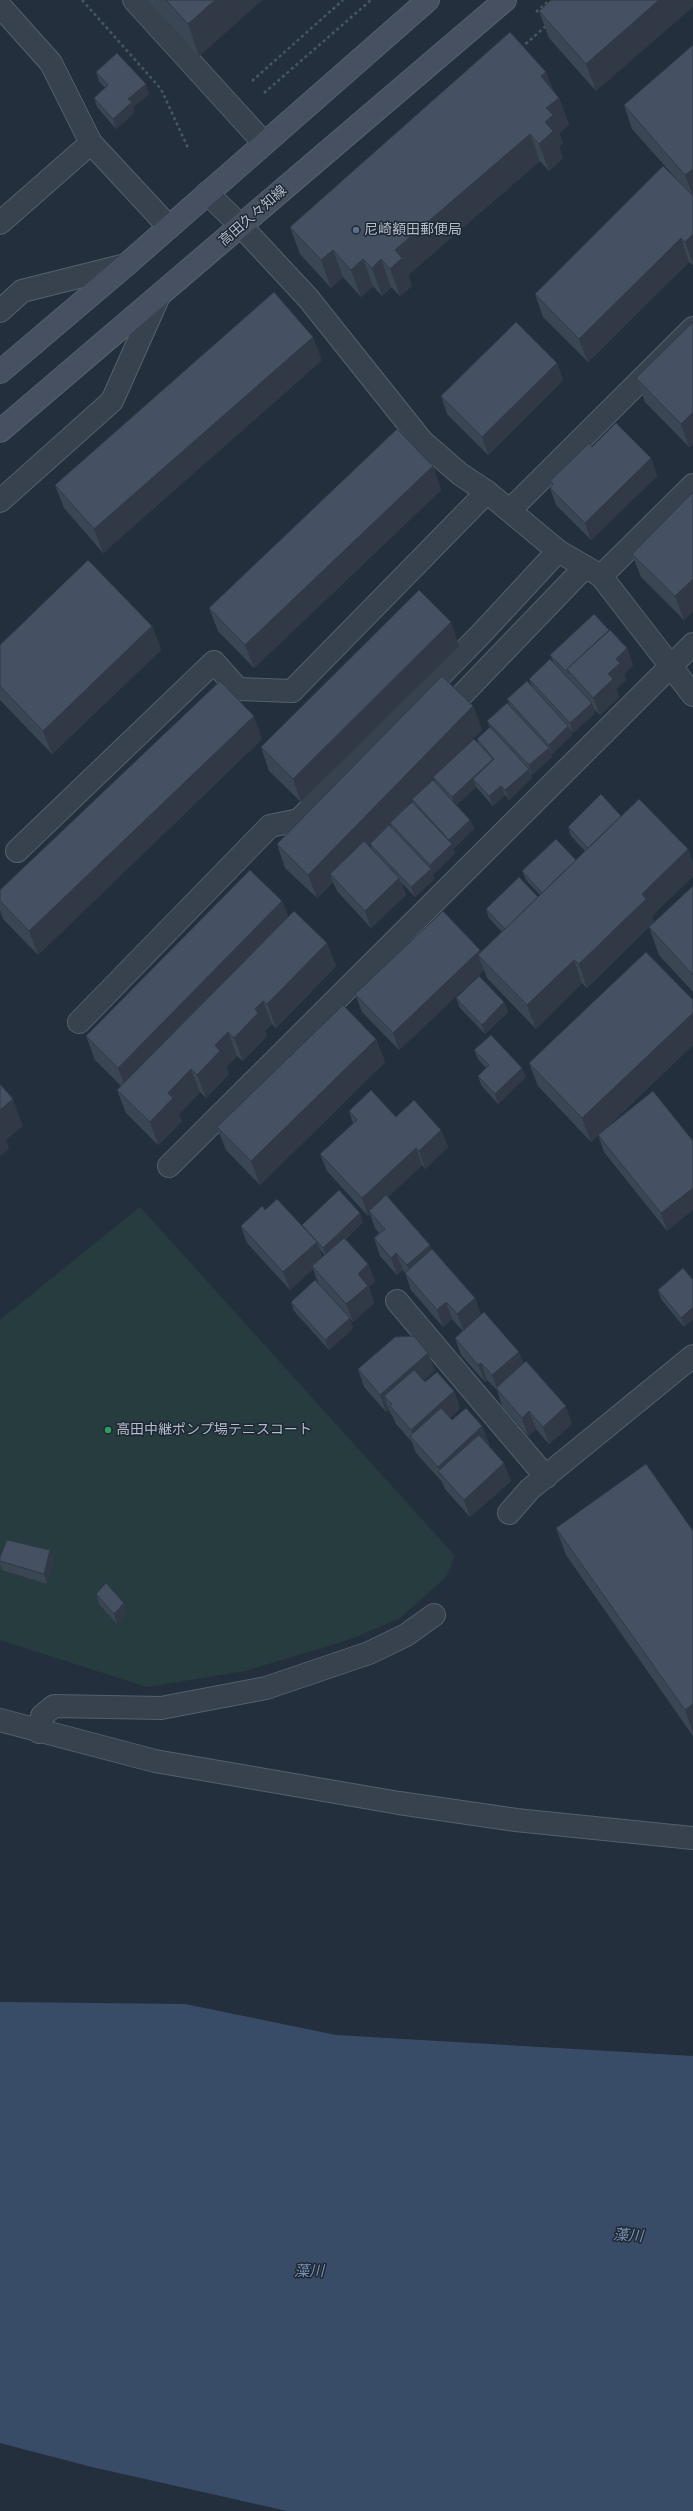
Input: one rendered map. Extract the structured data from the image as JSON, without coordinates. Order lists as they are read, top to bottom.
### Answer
{
  "streets": {
    "main road": ["高田久々知線"]
  },
  "water": ["藻川"],
  "places": ["尼崎額田郵便局", "高田中継ポンプ場テニスコート"]
}
